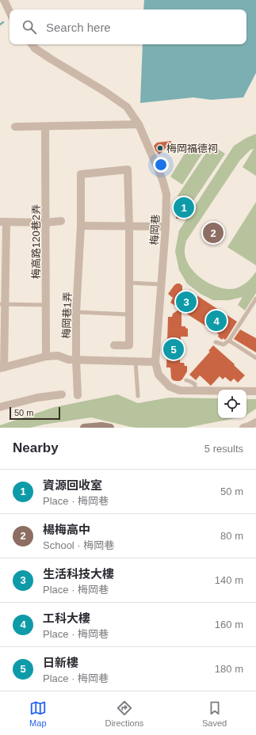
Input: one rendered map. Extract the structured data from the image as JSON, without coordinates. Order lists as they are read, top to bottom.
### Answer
{
  "streets": {
    "street": ["梅岡巷", "梅高路120巷2弄", "梅岡巷1弄"]
  },
  "places": ["梅岡福德祠"],
  "scale_bar": "50 m",
  "page": {
    "search": "Search here",
    "pins": [
      "1",
      "2",
      "3",
      "4",
      "5"
    ],
    "scale": "50 m",
    "heading": ["Nearby", "5 results"],
    "list": [
      {
        "mark": "1",
        "name": "資源回收室",
        "note": "Place · 梅岡巷",
        "value": "50 m"
      },
      {
        "mark": "2",
        "name": "楊梅高中",
        "note": "School · 梅岡巷",
        "value": "80 m"
      },
      {
        "mark": "3",
        "name": "生活科技大樓",
        "note": "Place · 梅岡巷",
        "value": "140 m"
      },
      {
        "mark": "4",
        "name": "工科大樓",
        "note": "Place · 梅岡巷",
        "value": "160 m"
      },
      {
        "mark": "5",
        "name": "日新樓",
        "note": "Place · 梅岡巷",
        "value": "180 m"
      }
    ],
    "nav": ["Map", "Directions", "Saved"]
  }
}
